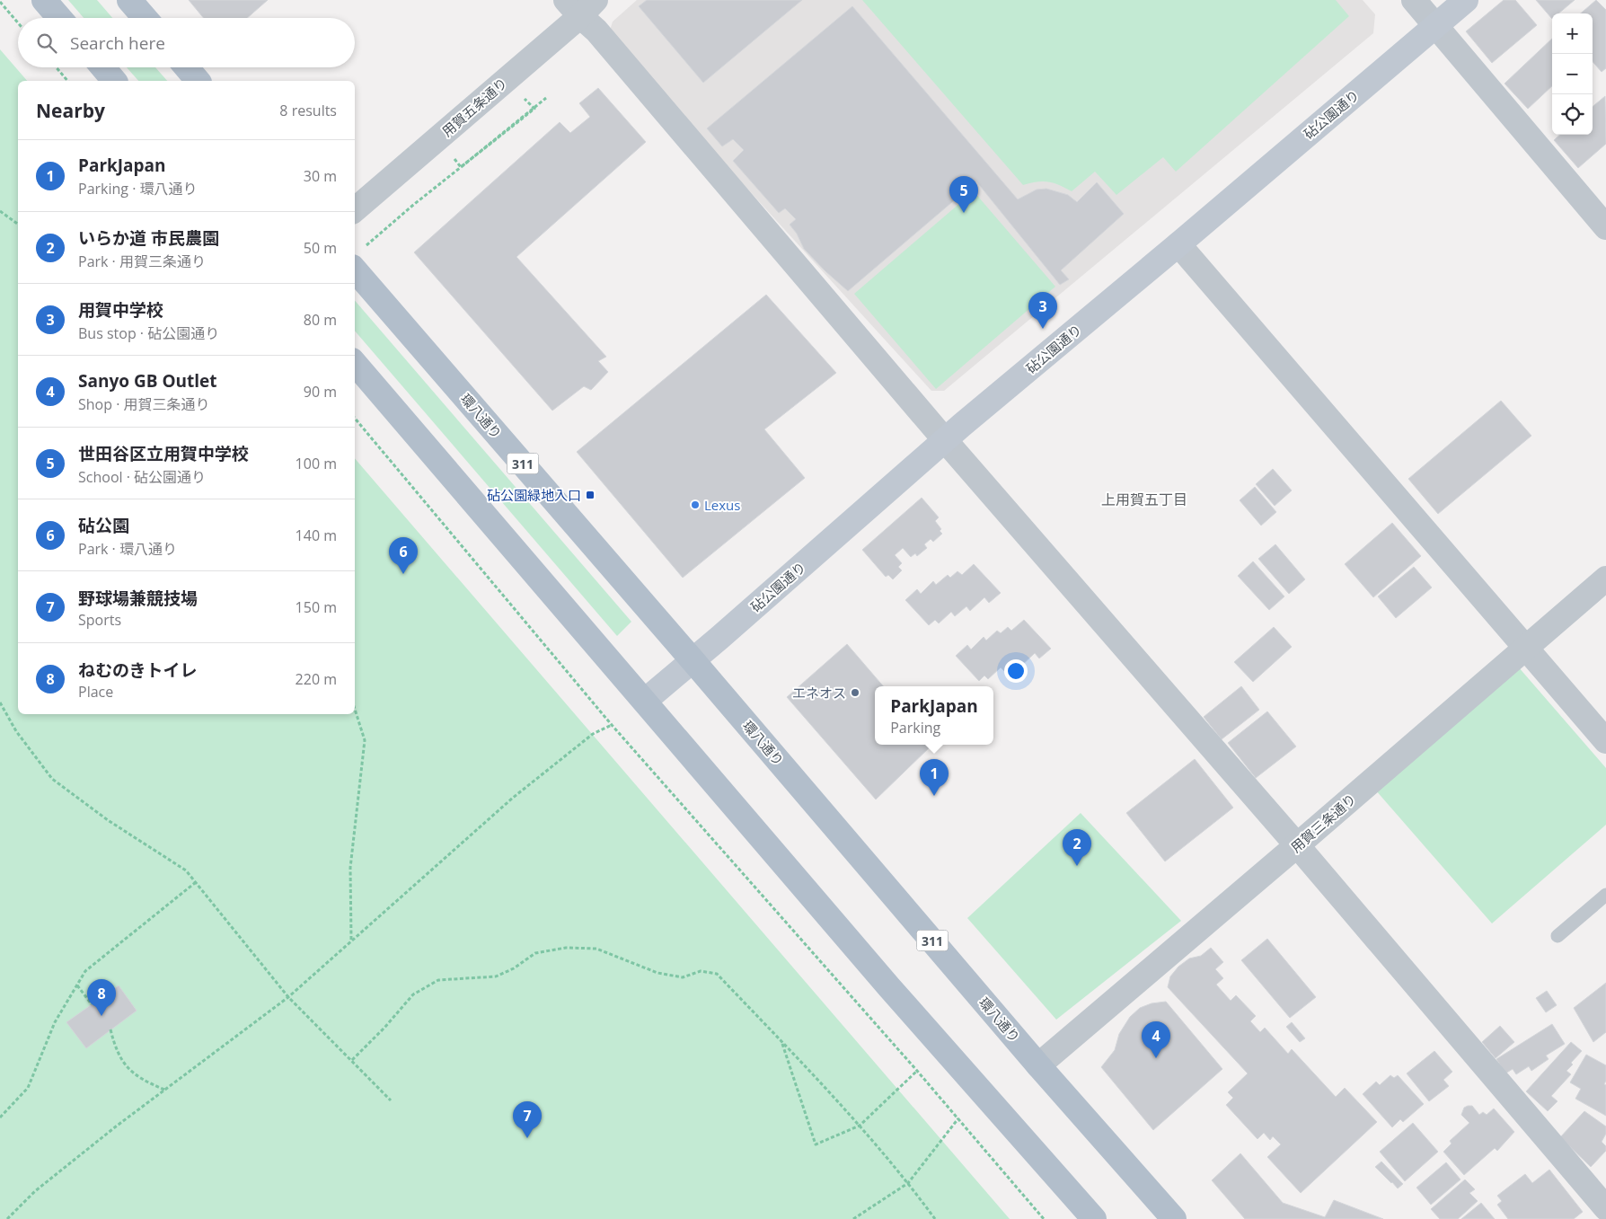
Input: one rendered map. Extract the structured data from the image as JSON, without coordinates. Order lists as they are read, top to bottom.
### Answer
{
  "streets": {
    "main road": ["環八通り", "311"],
    "street": ["用賀五条通り", "砧公園通り", "用賀三条通り"]
  },
  "crossings": [
    ["砧公園通り", "環八通り"],
    ["環八通り", "311"],
    ["環八通り", "用賀三条通り"]
  ],
  "districts": ["上用賀五丁目"],
  "places": {
    "transit": ["砧公園緑地入口"],
    "other": ["Lexus", "エネオス"]
  },
  "page": {
    "map_buttons": ["+", "−"],
    "search": "Search here",
    "heading": ["Nearby", "8 results"],
    "list": [
      {
        "mark": "1",
        "name": "ParkJapan",
        "note": "Parking · 環八通り",
        "value": "30 m"
      },
      {
        "mark": "2",
        "name": "いらか道 市民農園",
        "note": "Park · 用賀三条通り",
        "value": "50 m"
      },
      {
        "mark": "3",
        "name": "用賀中学校",
        "note": "Bus stop · 砧公園通り",
        "value": "80 m"
      },
      {
        "mark": "4",
        "name": "Sanyo GB Outlet",
        "note": "Shop · 用賀三条通り",
        "value": "90 m"
      },
      {
        "mark": "5",
        "name": "世田谷区立用賀中学校",
        "note": "School · 砧公園通り",
        "value": "100 m"
      },
      {
        "mark": "6",
        "name": "砧公園",
        "note": "Park · 環八通り",
        "value": "140 m"
      },
      {
        "mark": "7",
        "name": "野球場兼競技場",
        "note": "Sports",
        "value": "150 m"
      },
      {
        "mark": "8",
        "name": "ねむのきトイレ",
        "note": "Place",
        "value": "220 m"
      }
    ],
    "pins": [
      "5",
      "3",
      "6",
      "1",
      "2",
      "8",
      "4",
      "7"
    ],
    "popup": ["ParkJapan", "Parking"]
  }
}
